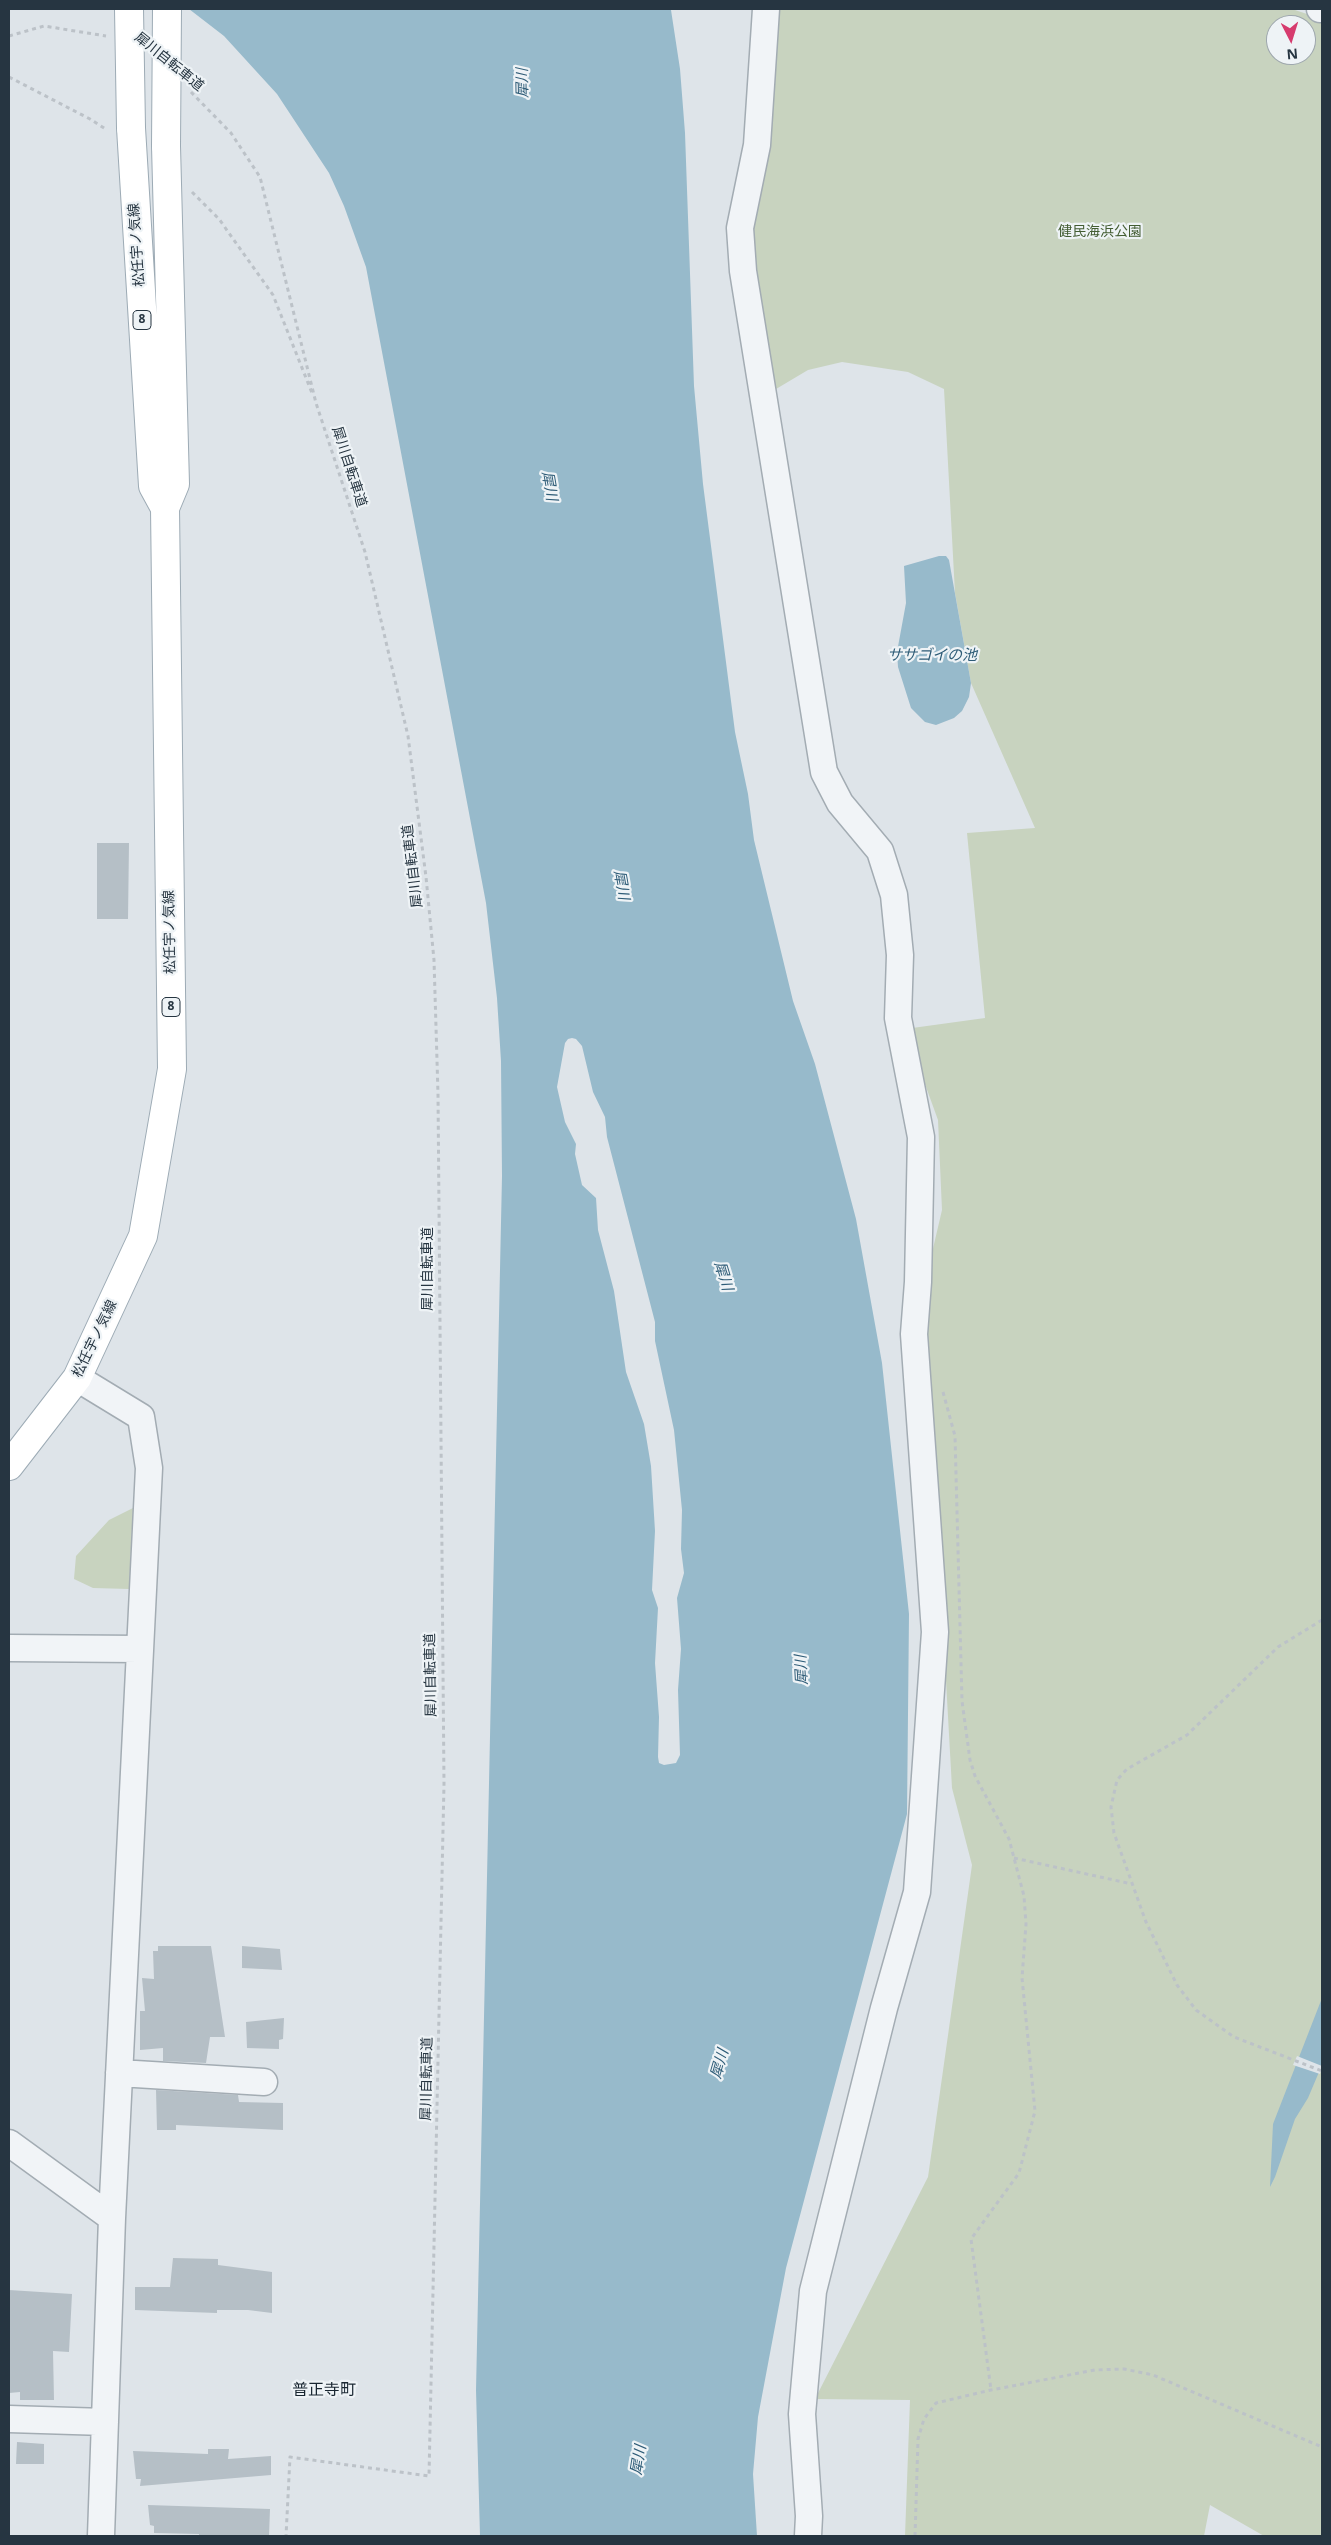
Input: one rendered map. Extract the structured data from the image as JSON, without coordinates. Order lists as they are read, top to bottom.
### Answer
{
  "streets": {
    "main road": ["松任宇ノ気線", "8"],
    "path": ["犀川自転車道"]
  },
  "districts": ["普正寺町"],
  "water": ["犀川", "ササゴイの池"],
  "parks": ["健民海浜公園"],
  "north": "bottom"
}
